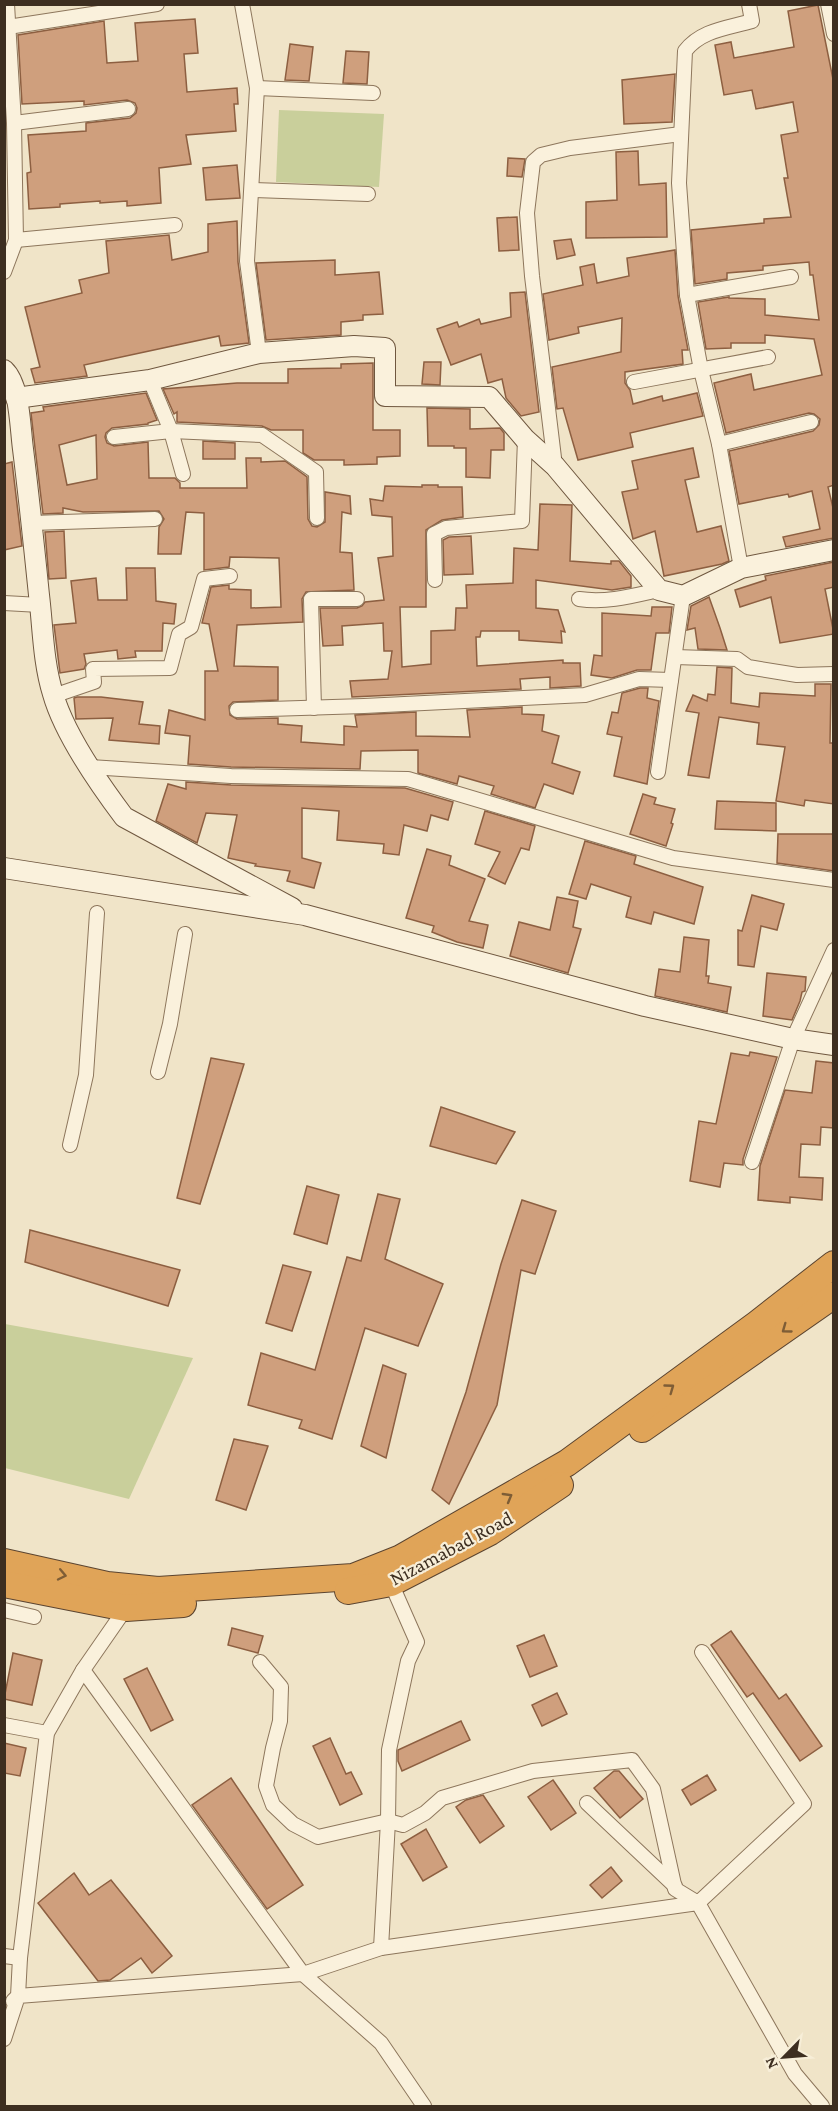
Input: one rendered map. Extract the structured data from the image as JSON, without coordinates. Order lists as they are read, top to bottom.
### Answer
{
  "streets": {
    "highway": ["Nizamabad Road"]
  },
  "north": "bottom left"
}
